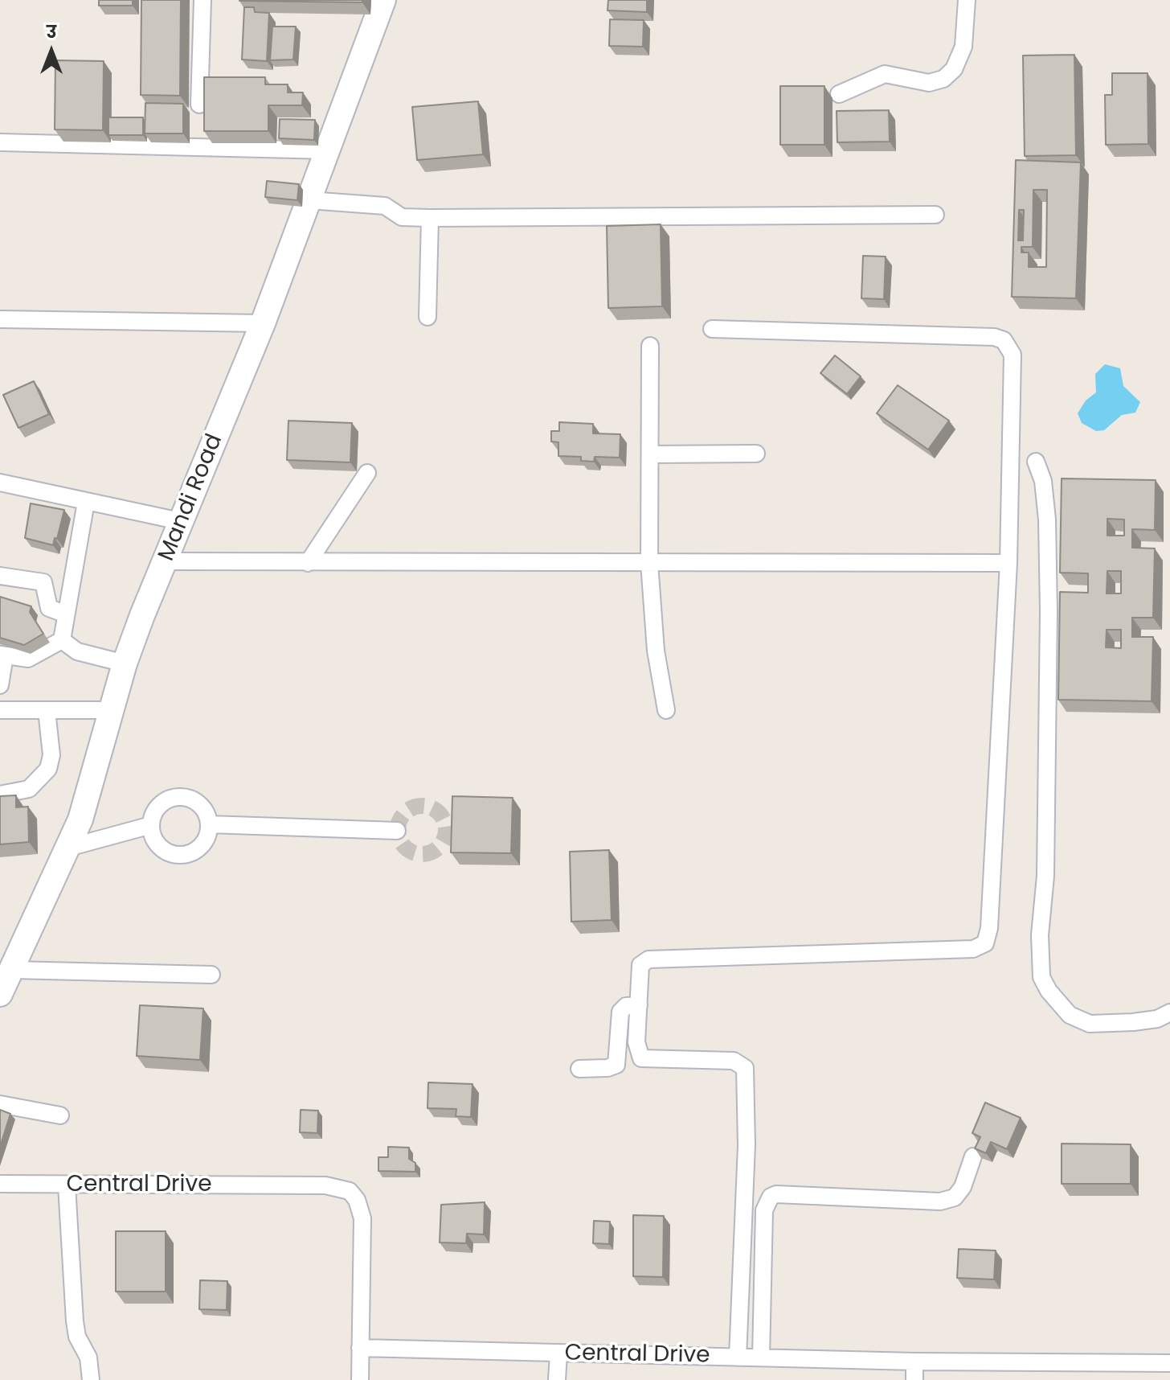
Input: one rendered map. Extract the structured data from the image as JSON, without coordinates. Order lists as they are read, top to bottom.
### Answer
{
  "streets": {
    "street": ["Mandi Road", "Central Drive"]
  },
  "north": "top"
}
